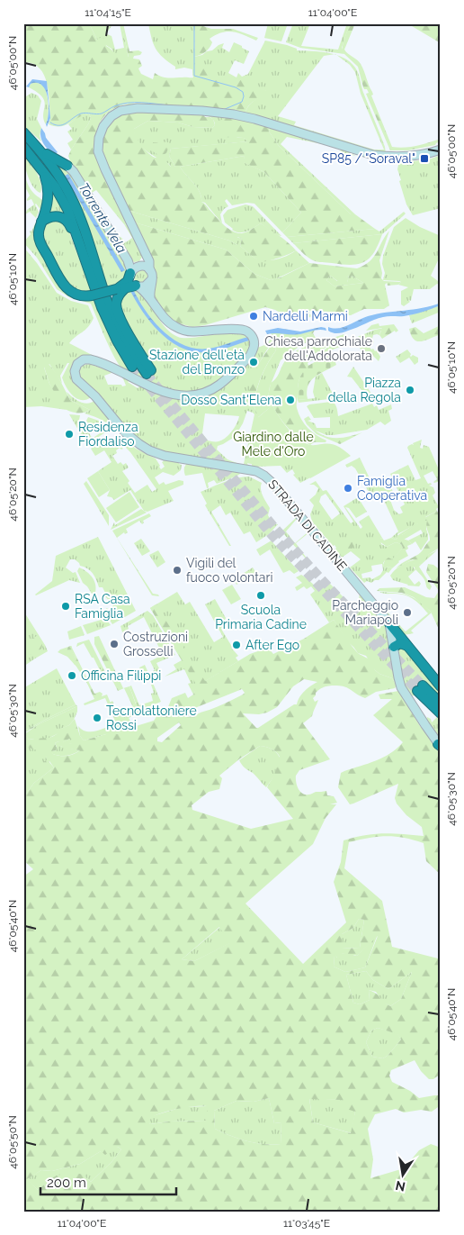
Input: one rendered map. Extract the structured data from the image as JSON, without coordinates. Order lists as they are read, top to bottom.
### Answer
{
  "streets": {
    "street": ["STRADA DI CADINE"]
  },
  "water": ["Torrente Vela"],
  "parks": ["Giardino dalle Mele d'Oro"],
  "places": {
    "transit": ["SP85 / \"Soraval\""],
    "other": [
      "Nardelli Marmi",
      "Chiesa parrochiale dell'Addolorata",
      "Stazione dell'età del Bronzo",
      "Piazza della Regola",
      "Dosso Sant'Elena",
      "Residenza Fiordaliso",
      "Famiglia Cooperativa",
      "Vigili del fuoco volontari",
      "Scuola Primaria Cadine",
      "RSA Casa Famiglia",
      "Parcheggio Mariapoli",
      "Costruzioni Grosselli",
      "After Ego",
      "Officina Filippi",
      "Tecnolattoniere Rossi"
    ]
  },
  "scale_bar": "200 m",
  "north": "bottom",
  "coordinates": [
    "11°04'15\"E",
    "11°04'00\"E",
    "46°05'00\"N",
    "46°05'10\"N",
    "46°05'20\"N",
    "46°05'30\"N",
    "46°05'40\"N",
    "46°05'50\"N",
    "11°03'45\"E"
  ]
}
